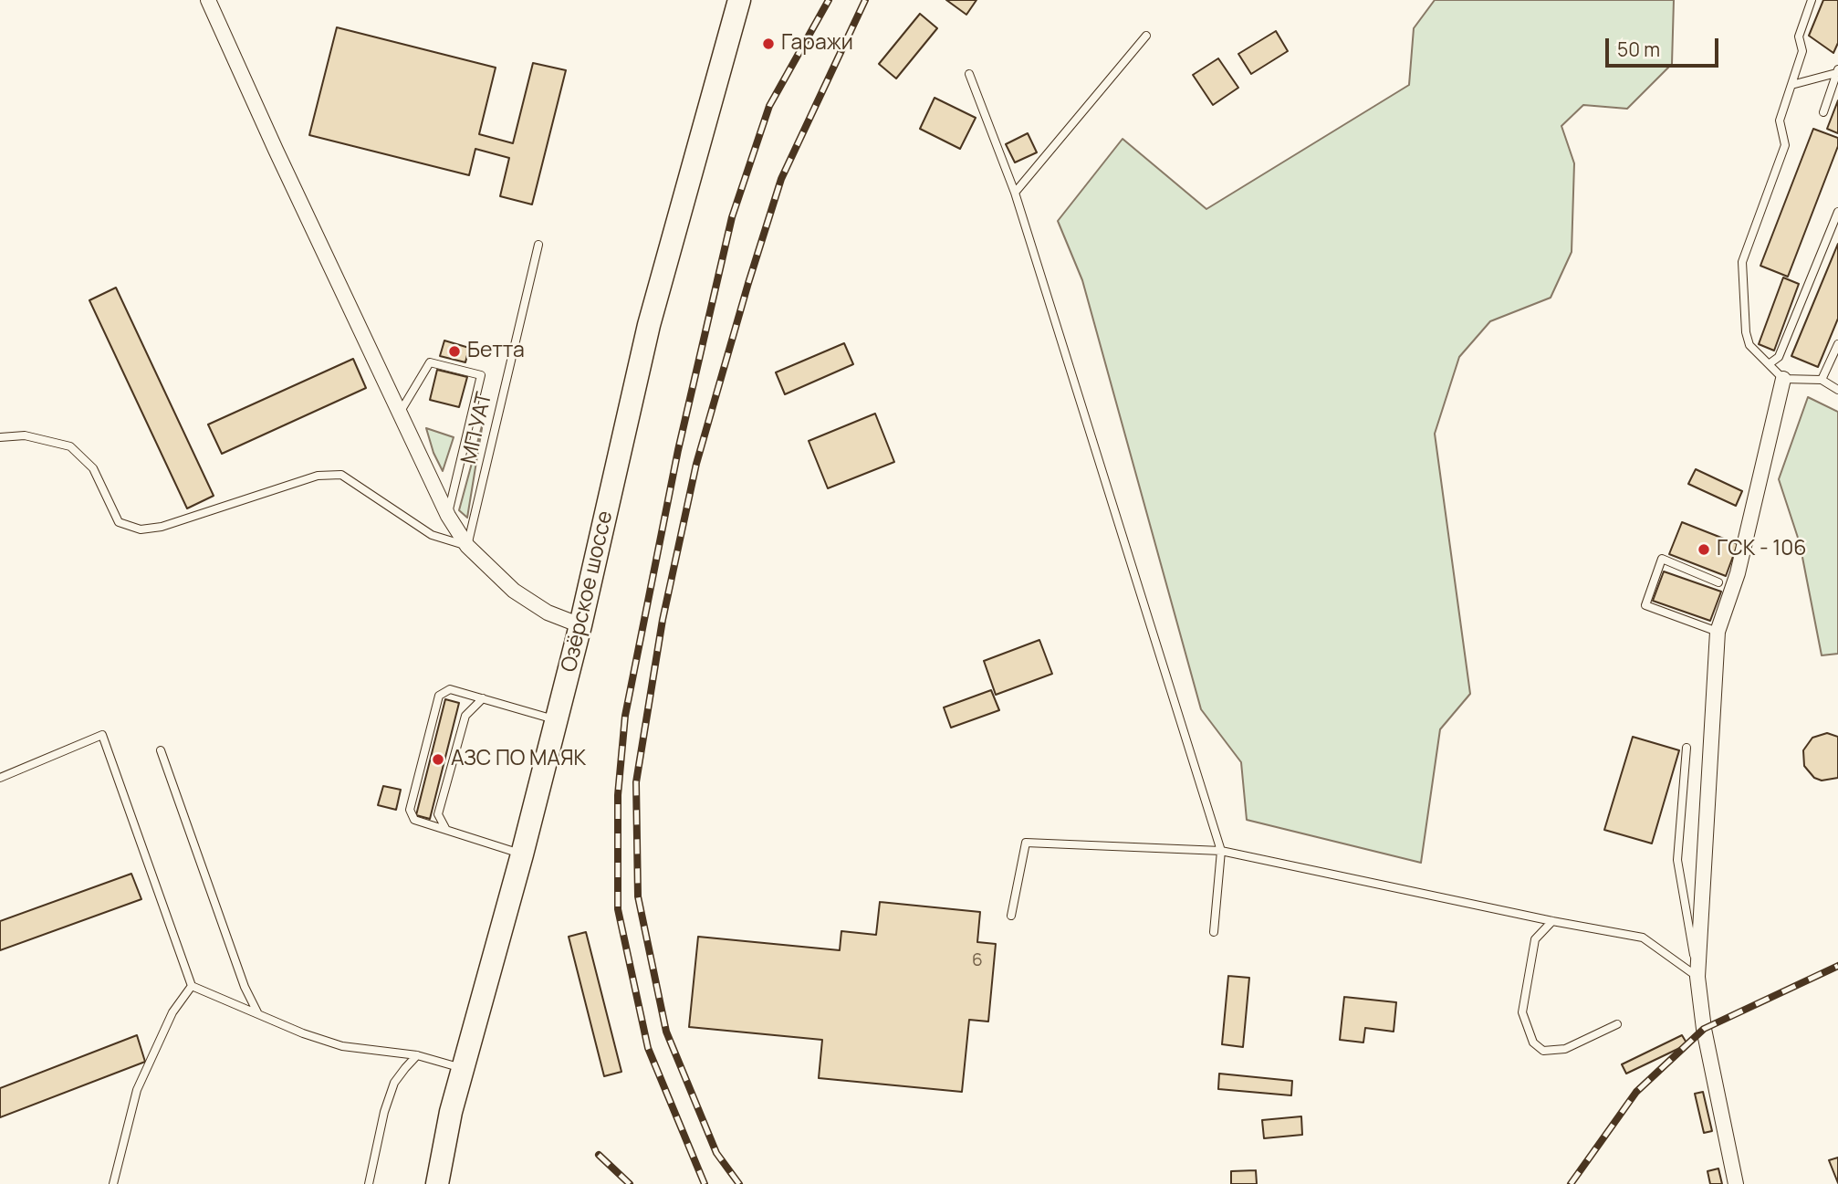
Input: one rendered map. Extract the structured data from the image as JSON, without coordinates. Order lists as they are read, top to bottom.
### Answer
{
  "streets": {
    "main road": ["Озёрское шоссе"],
    "lane": ["МП УАТ"]
  },
  "places": [
    "Гаражи",
    "Бетта",
    "ГСК - 106",
    "АЗС ПО МАЯК"
  ],
  "house_numbers": ["6"],
  "scale_bar": "50 m"
}
